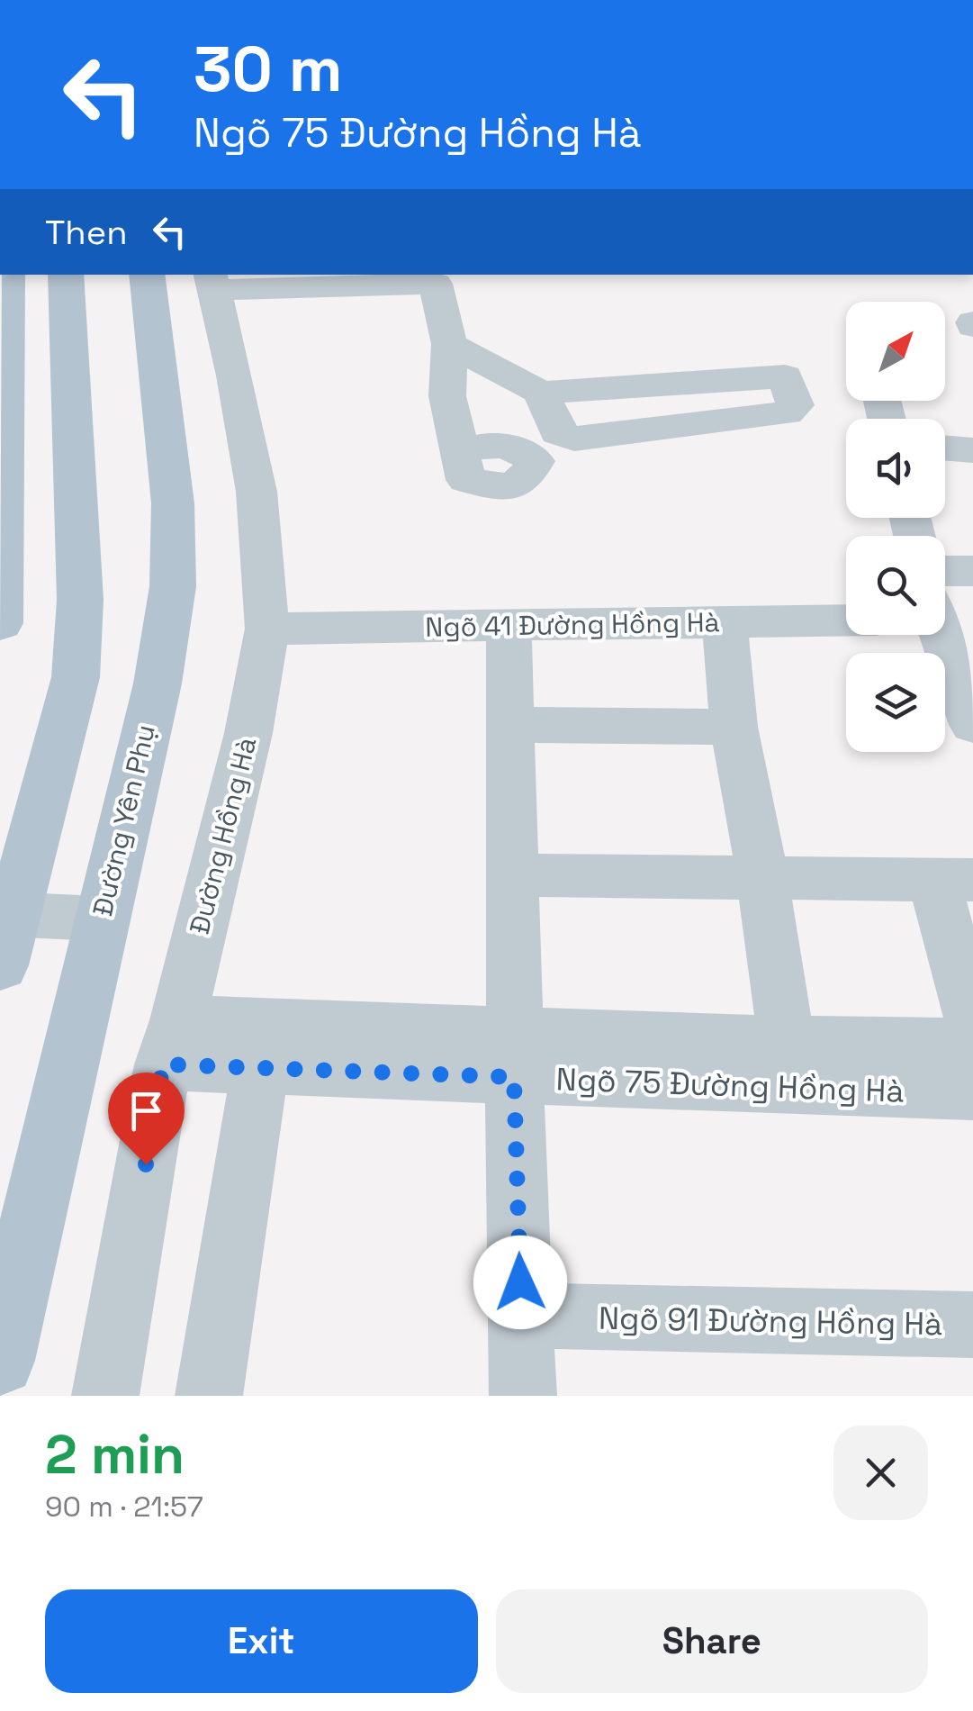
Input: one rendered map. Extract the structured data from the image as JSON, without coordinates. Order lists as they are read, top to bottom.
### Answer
{
  "streets": {
    "main road": ["Đường Yên Phụ"],
    "street": [
      "Ngõ 41 Đường Hồng Hà",
      "Đường Hồng Hà",
      "Ngõ 75 Đường Hồng Hà",
      "Ngõ 91 Đường Hồng Hà"
    ]
  },
  "crossings": [
    ["Ngõ 41 Đường Hồng Hà", "Đường Hồng Hà"],
    ["Đường Hồng Hà", "Ngõ 75 Đường Hồng Hà"]
  ],
  "north": "top right",
  "page": {
    "turn": ["30 m", "Ngõ 75 Đường Hồng Hà"],
    "then": "Then",
    "heading": ["2 min", "90 m · 21:57"],
    "buttons": ["Exit", "Share"]
  }
}
